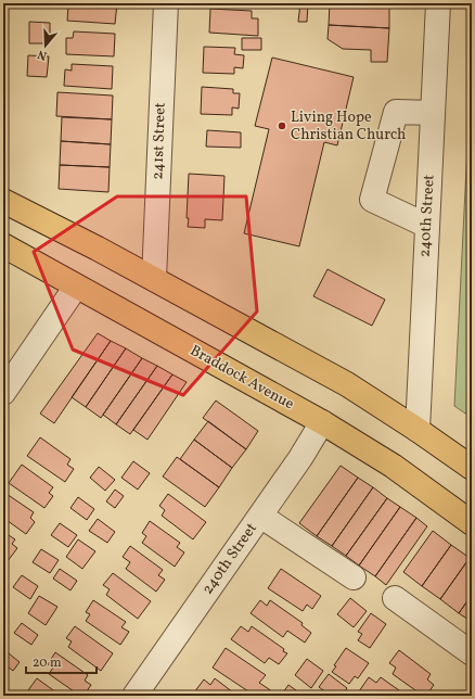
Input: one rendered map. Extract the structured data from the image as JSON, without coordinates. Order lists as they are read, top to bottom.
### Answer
{
  "streets": {
    "main road": ["Braddock Avenue"],
    "street": ["241st Street", "240th Street"]
  },
  "crossings": [
    ["240th Street", "Braddock Avenue"]
  ],
  "places": ["Living Hope Christian Church"],
  "scale_bar": "20 m",
  "north": "bottom"
}
